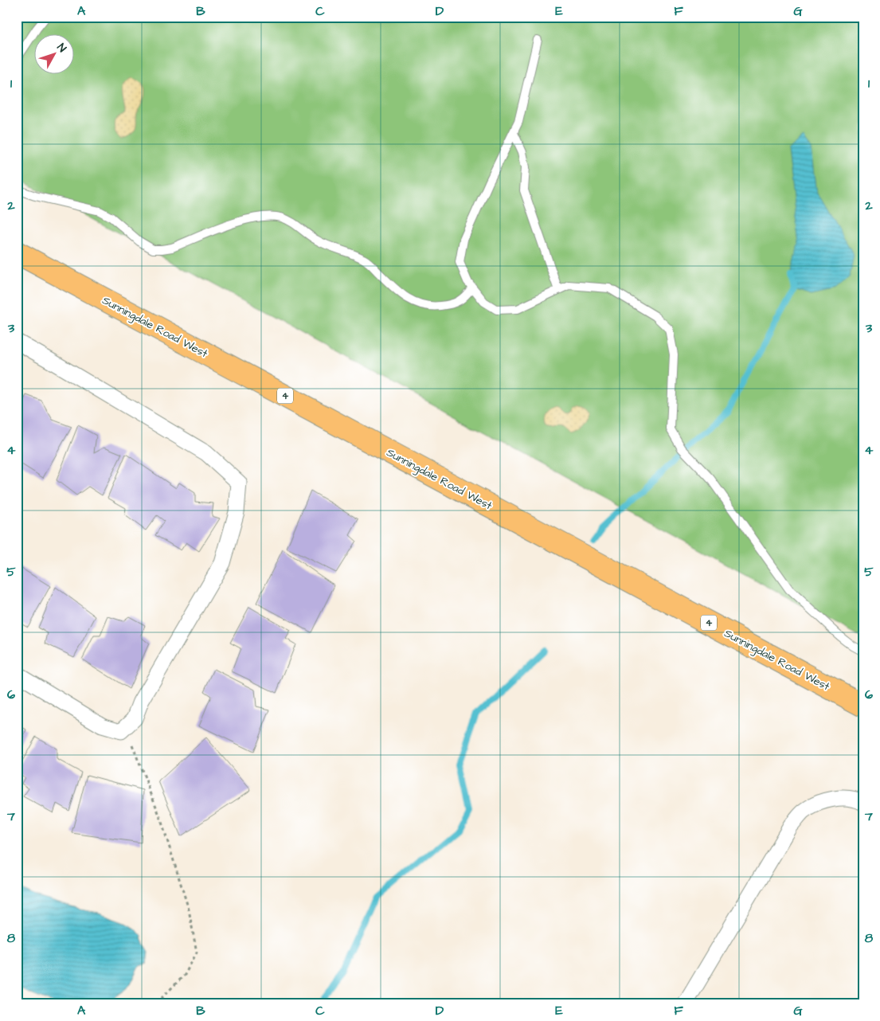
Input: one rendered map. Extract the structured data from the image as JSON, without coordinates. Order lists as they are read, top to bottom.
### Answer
{
  "streets": {
    "main road": ["Sunningdale Road West", "4"]
  },
  "north": "top right",
  "grid": {
    "columns": [
      "A",
      "B",
      "C",
      "D",
      "E",
      "F",
      "G"
    ],
    "rows": [
      "1",
      "2",
      "3",
      "4",
      "5",
      "6",
      "7",
      "8"
    ]
  }
}
